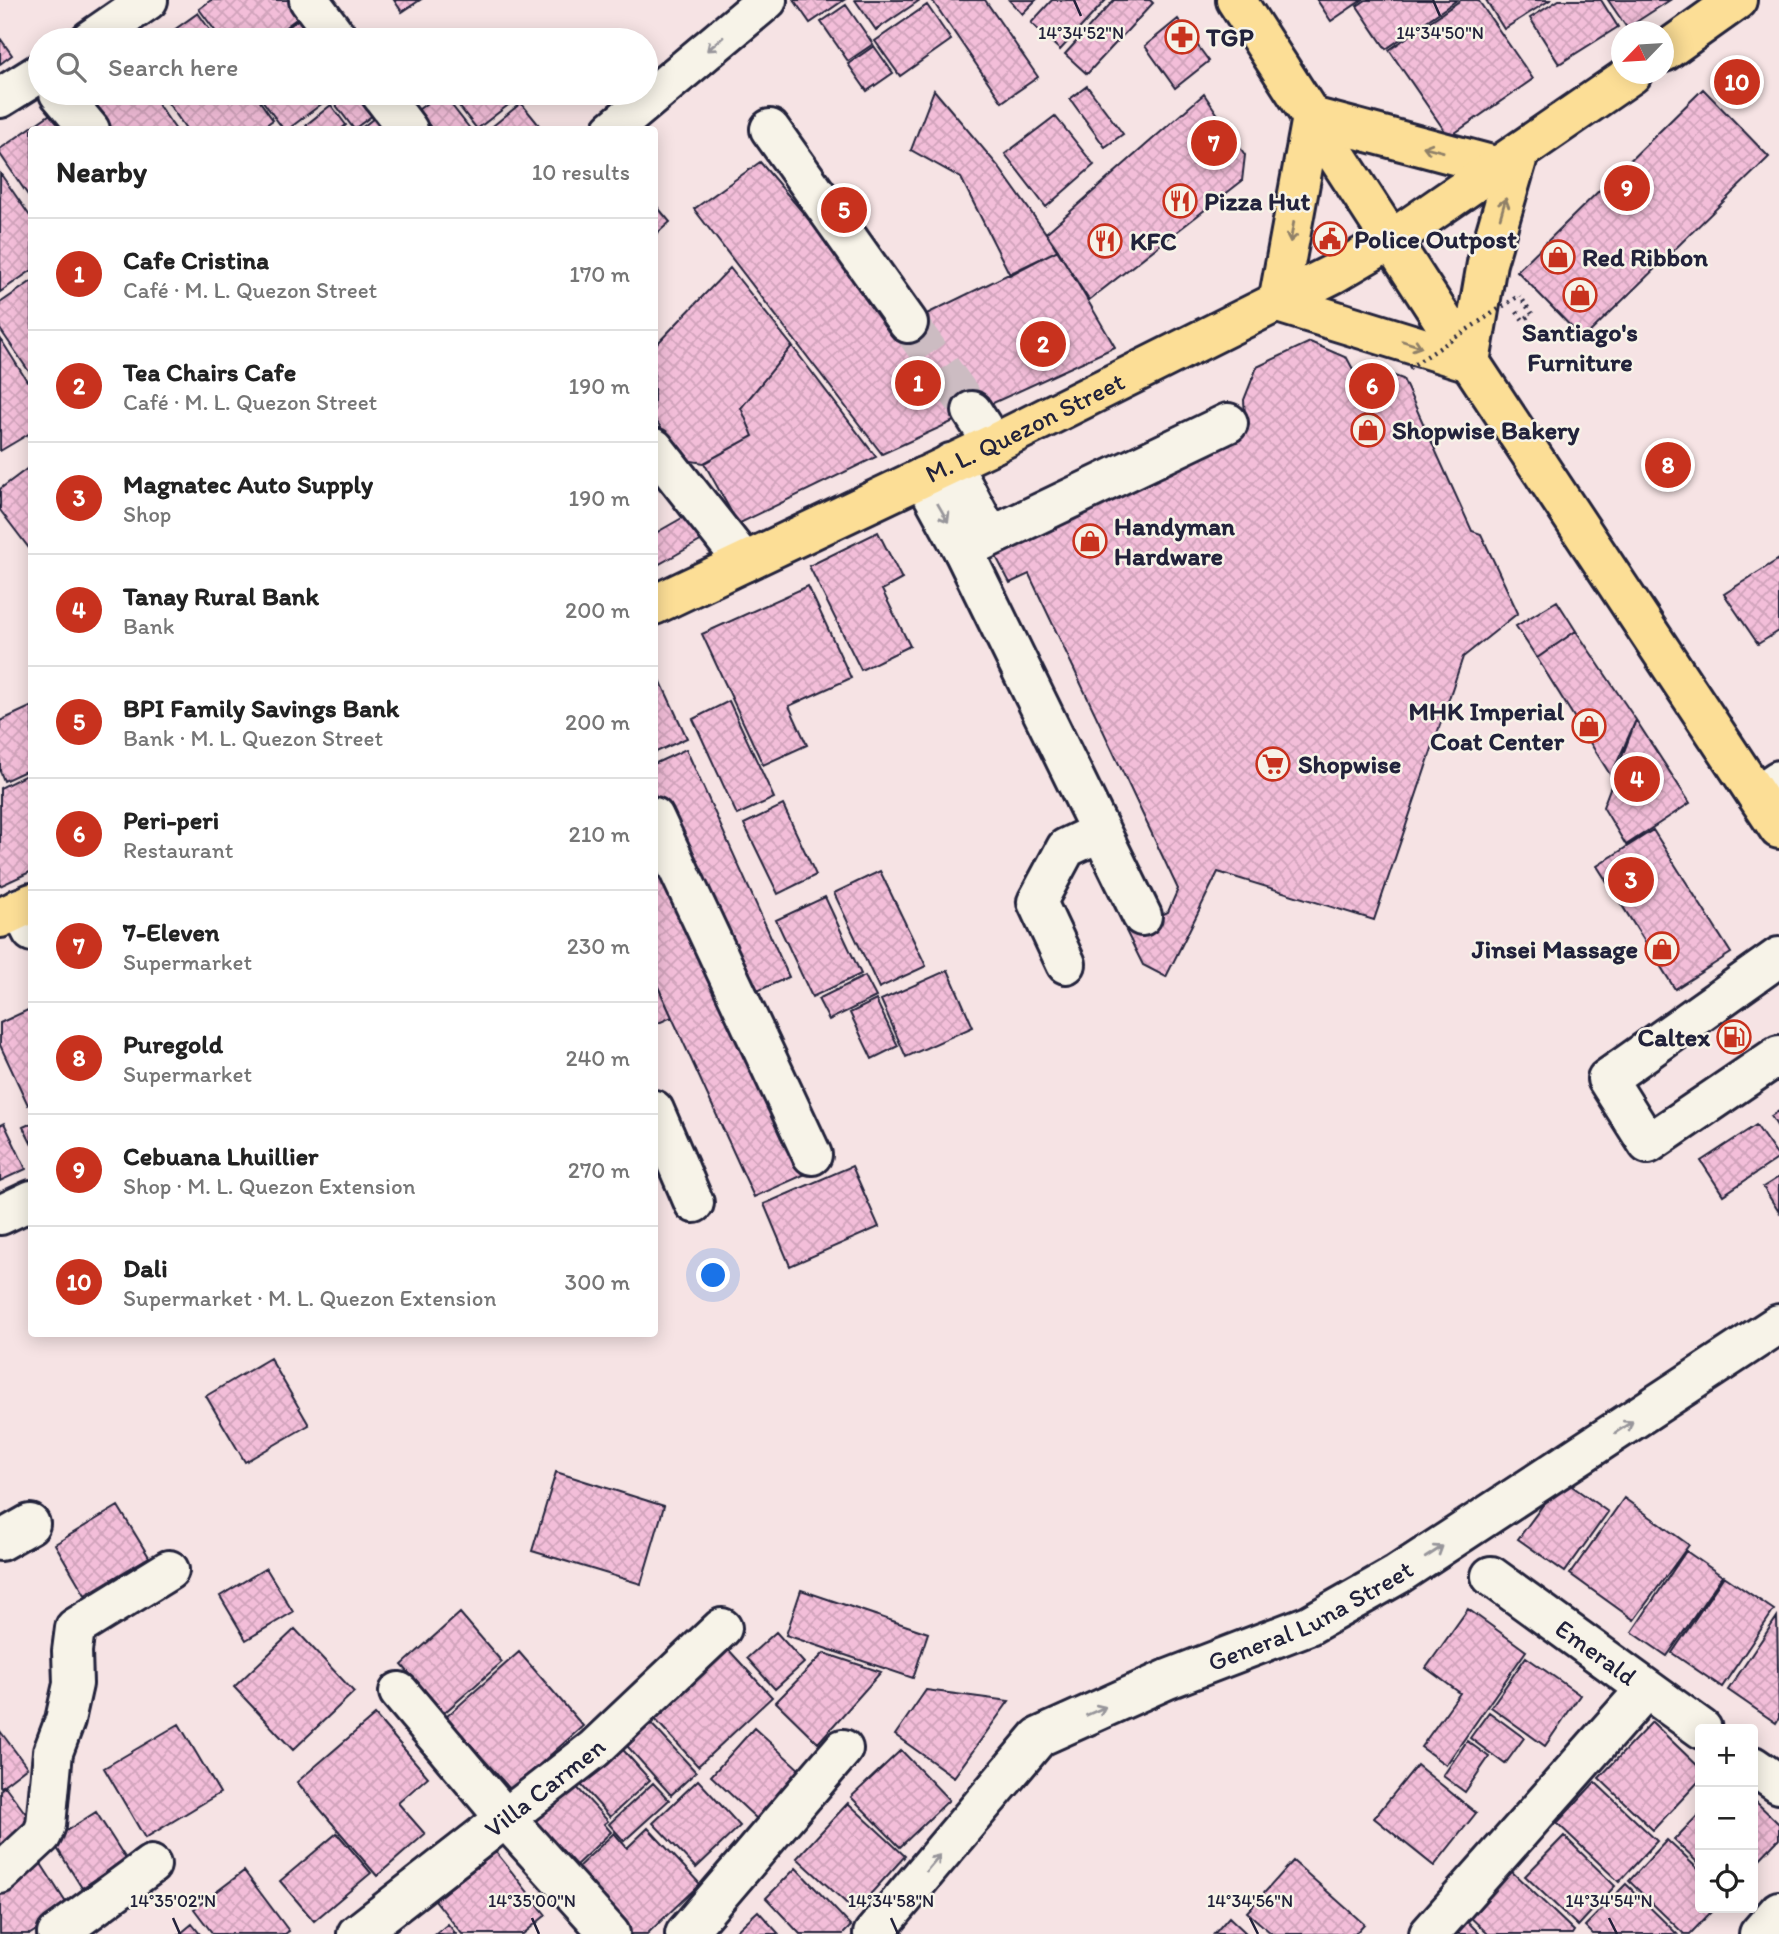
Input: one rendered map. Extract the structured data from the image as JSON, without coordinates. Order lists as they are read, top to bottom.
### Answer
{
  "streets": {
    "main road": ["M. L. Quezon Street"],
    "street": ["General Luna Street", "Emerald", "Villa Carmen"]
  },
  "places": {
    "pharmacy": ["TGP"],
    "restaurant": ["Pizza Hut", "KFC"],
    "public building": ["Police Outpost"],
    "shop": [
      "Red Ribbon",
      "Santiago's Furniture",
      "Shopwise Bakery",
      "Handyman Hardware",
      "MHK Imperial Coat Center",
      "Jinsei Massage"
    ],
    "supermarket": ["Shopwise"],
    "fuel station": ["Caltex"]
  },
  "north": "bottom left",
  "page": {
    "search": "Search here",
    "pins": [
      "10",
      "7",
      "9",
      "5",
      "2",
      "1",
      "6",
      "8",
      "4",
      "3"
    ],
    "heading": ["Nearby", "10 results"],
    "list": [
      {
        "mark": "1",
        "name": "Cafe Cristina",
        "note": "Café · M. L. Quezon Street",
        "value": "170 m"
      },
      {
        "mark": "2",
        "name": "Tea Chairs Cafe",
        "note": "Café · M. L. Quezon Street",
        "value": "190 m"
      },
      {
        "mark": "3",
        "name": "Magnatec Auto Supply",
        "note": "Shop",
        "value": "190 m"
      },
      {
        "mark": "4",
        "name": "Tanay Rural Bank",
        "note": "Bank",
        "value": "200 m"
      },
      {
        "mark": "5",
        "name": "BPI Family Savings Bank",
        "note": "Bank · M. L. Quezon Street",
        "value": "200 m"
      },
      {
        "mark": "6",
        "name": "Peri-peri",
        "note": "Restaurant",
        "value": "210 m"
      },
      {
        "mark": "7",
        "name": "7-Eleven",
        "note": "Supermarket",
        "value": "230 m"
      },
      {
        "mark": "8",
        "name": "Puregold",
        "note": "Supermarket",
        "value": "240 m"
      },
      {
        "mark": "9",
        "name": "Cebuana Lhuillier",
        "note": "Shop · M. L. Quezon Extension",
        "value": "270 m"
      },
      {
        "mark": "10",
        "name": "Dali",
        "note": "Supermarket · M. L. Quezon Extension",
        "value": "300 m"
      }
    ],
    "map_buttons": ["+", "−"]
  },
  "coordinates": [
    "14°34'52\"N",
    "14°34'50\"N",
    "14°35'02\"N",
    "14°35'00\"N",
    "14°34'58\"N",
    "14°34'56\"N",
    "14°34'54\"N"
  ]
}
